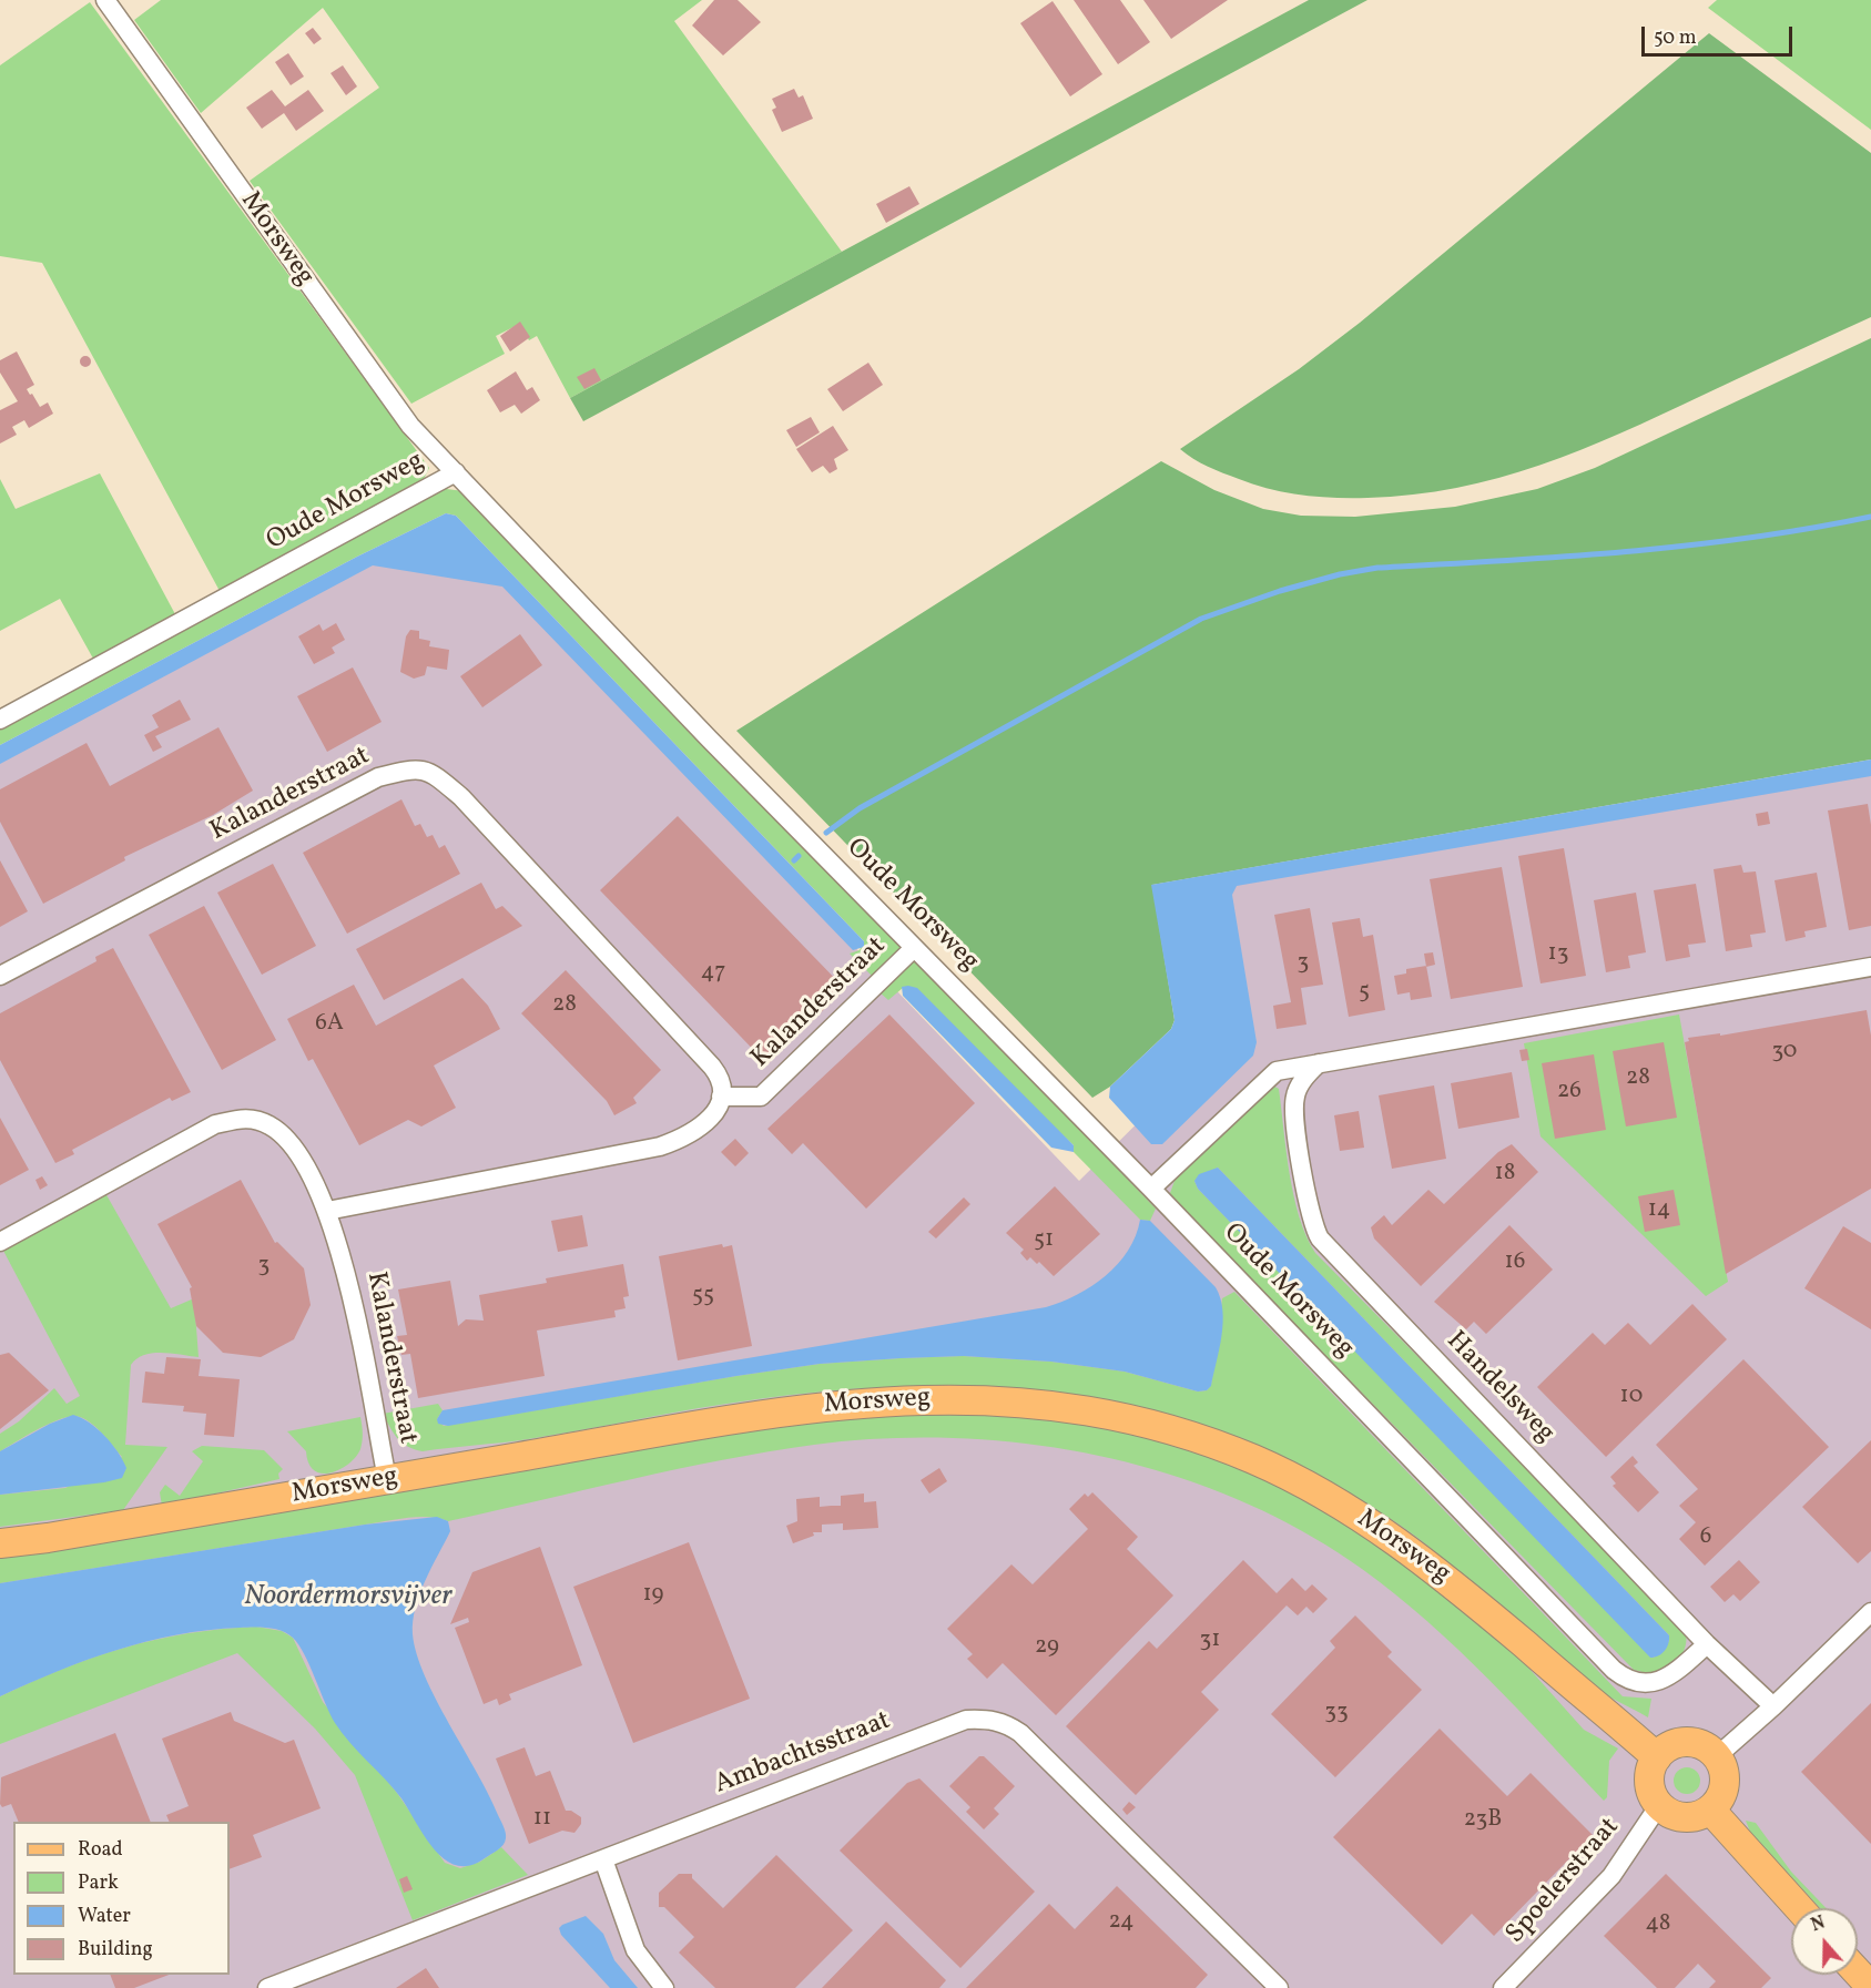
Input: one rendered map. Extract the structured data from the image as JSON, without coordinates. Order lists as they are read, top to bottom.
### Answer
{
  "streets": {
    "main road": ["Morsweg"],
    "street": [
      "Oude Morsweg",
      "Kalanderstraat",
      "Handelsweg",
      "Ambachtsstraat",
      "Spoelerstraat"
    ]
  },
  "crossings": [
    ["Morsweg", "Oude Morsweg"],
    ["Morsweg", "Kalanderstraat"],
    ["Morsweg", "Spoelerstraat"],
    ["Oude Morsweg", "Kalanderstraat"],
    ["Oude Morsweg", "Handelsweg"]
  ],
  "water": ["Noordermorsvijver"],
  "house_numbers": [
    "13",
    "3",
    "47",
    "5",
    "28",
    "6A",
    "30",
    "28",
    "26",
    "18",
    "14",
    "51",
    "16",
    "3",
    "55",
    "10",
    "6",
    "19",
    "31",
    "29",
    "33",
    "11",
    "23B",
    "24",
    "48"
  ],
  "legend": [
    "Road",
    "Park",
    "Water",
    "Building"
  ],
  "scale_bar": "50 m",
  "north": "top"
}
